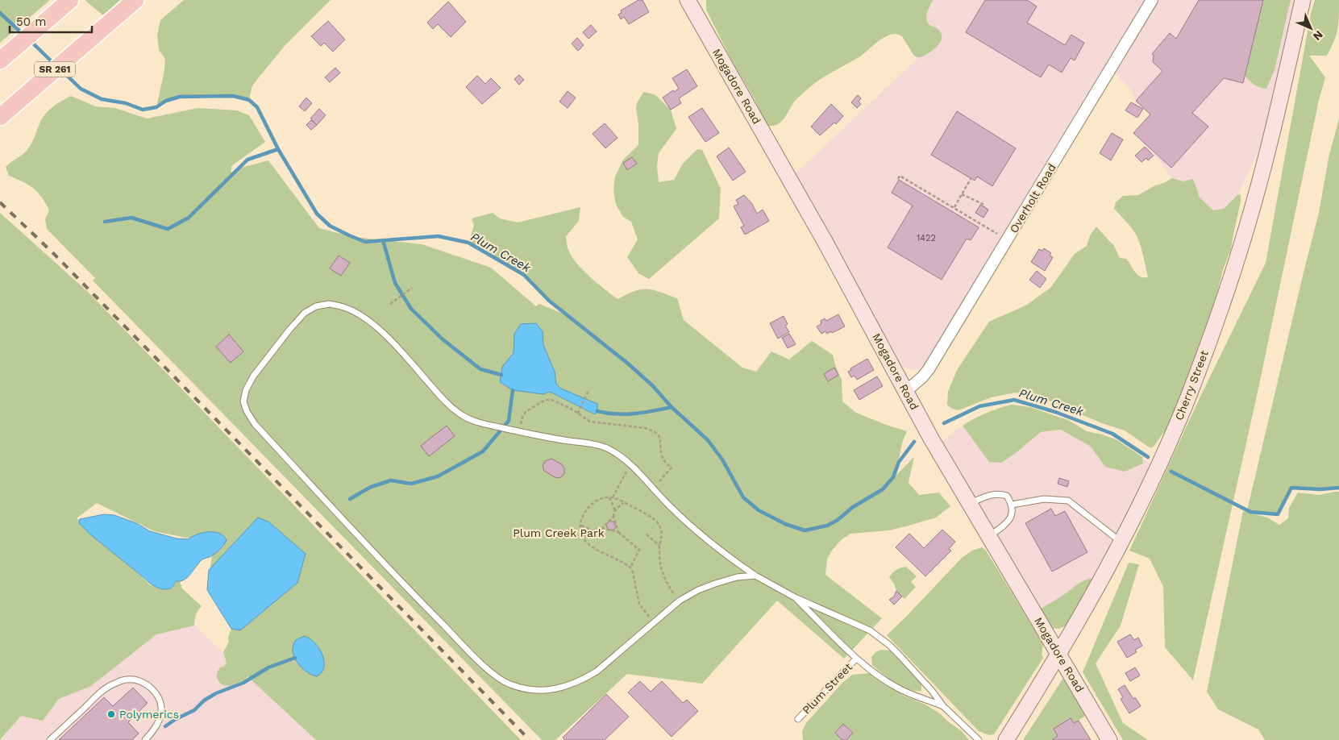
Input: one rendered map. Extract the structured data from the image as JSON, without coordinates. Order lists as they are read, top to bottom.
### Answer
{
  "streets": {
    "main road": ["SR 261"],
    "street": ["Mogadore Road", "Overholt Road", "Cherry Street"],
    "lane": ["Plum Street"]
  },
  "crossings": [
    ["Mogadore Road", "Overholt Road"],
    ["Mogadore Road", "Cherry Street"]
  ],
  "water": ["Plum Creek"],
  "parks": ["Plum Creek Park"],
  "places": ["Polymerics"],
  "house_numbers": ["1422"],
  "scale_bar": "50 m",
  "north": "bottom right"
}
